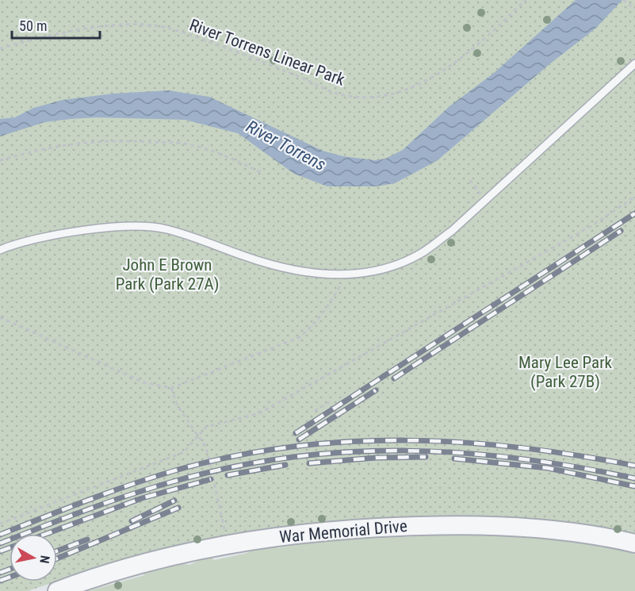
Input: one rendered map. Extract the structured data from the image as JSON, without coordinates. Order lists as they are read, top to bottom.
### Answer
{
  "streets": {
    "street": ["War Memorial Drive"],
    "path": ["River Torrens Linear Park"]
  },
  "water": ["River Torrens"],
  "parks": ["John E Brown Park (Park 27A)", "Mary Lee Park (Park 27B)"],
  "scale_bar": "50 m",
  "north": "right"
}
